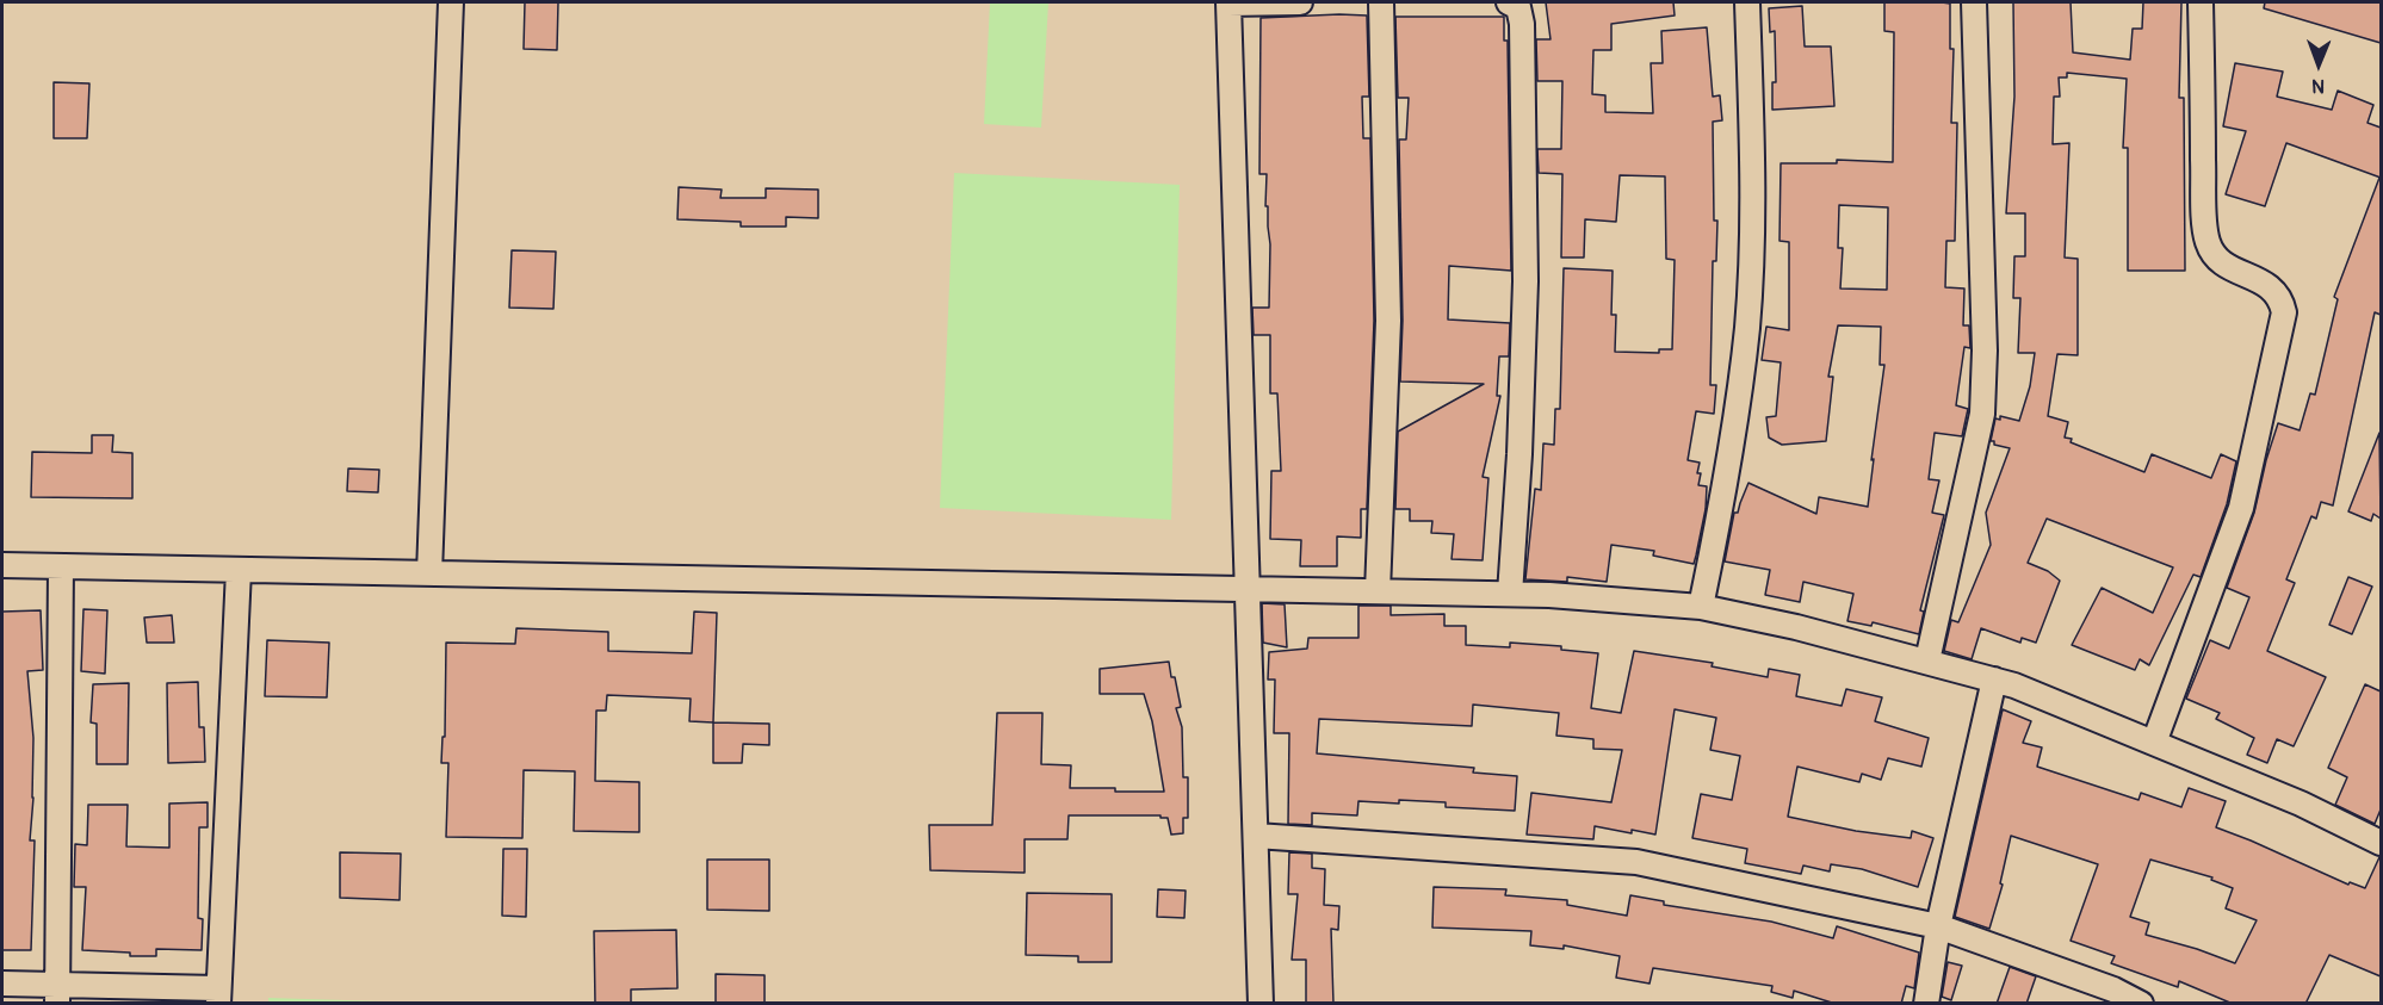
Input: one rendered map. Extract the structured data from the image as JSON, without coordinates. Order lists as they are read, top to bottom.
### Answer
{
  "north": "bottom"
}
